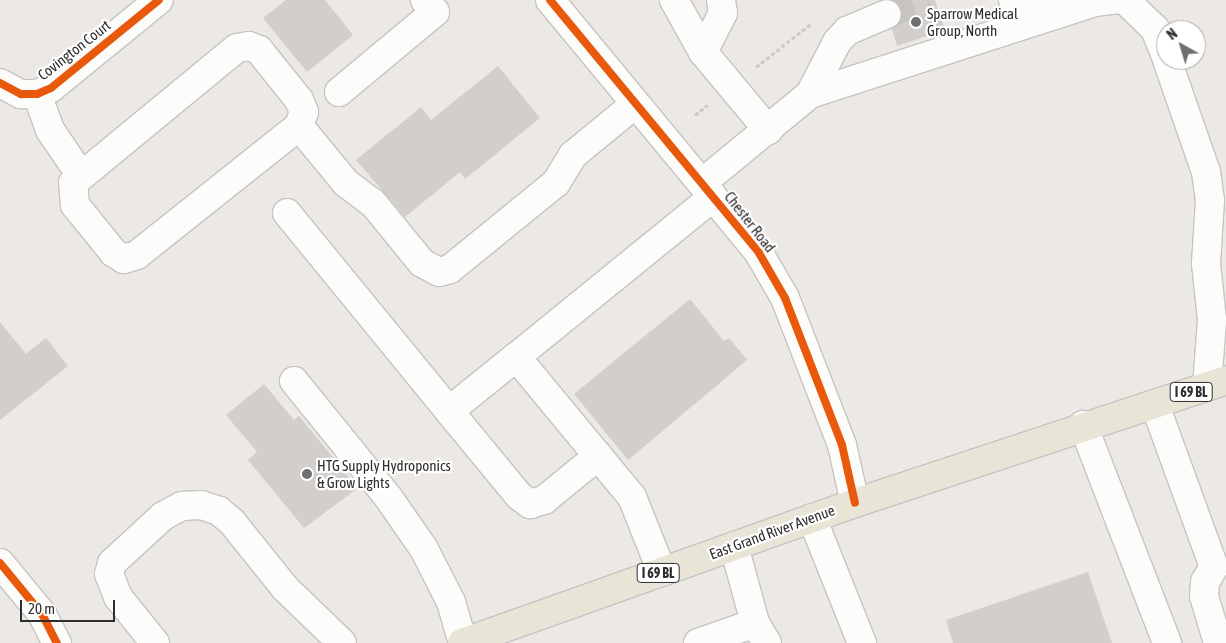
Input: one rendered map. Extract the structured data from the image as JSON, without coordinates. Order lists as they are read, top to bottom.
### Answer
{
  "streets": {
    "main road": ["I 69 BL", "East Grand River Avenue"],
    "street": ["Covington Court", "Chester Road"]
  },
  "crossings": [
    ["Chester Road", "East Grand River Avenue"]
  ],
  "places": ["Sparrow Medical Group, North", "HTG Supply Hydroponics & Grow Lights"],
  "scale_bar": "20 m",
  "north": "top left"
}
